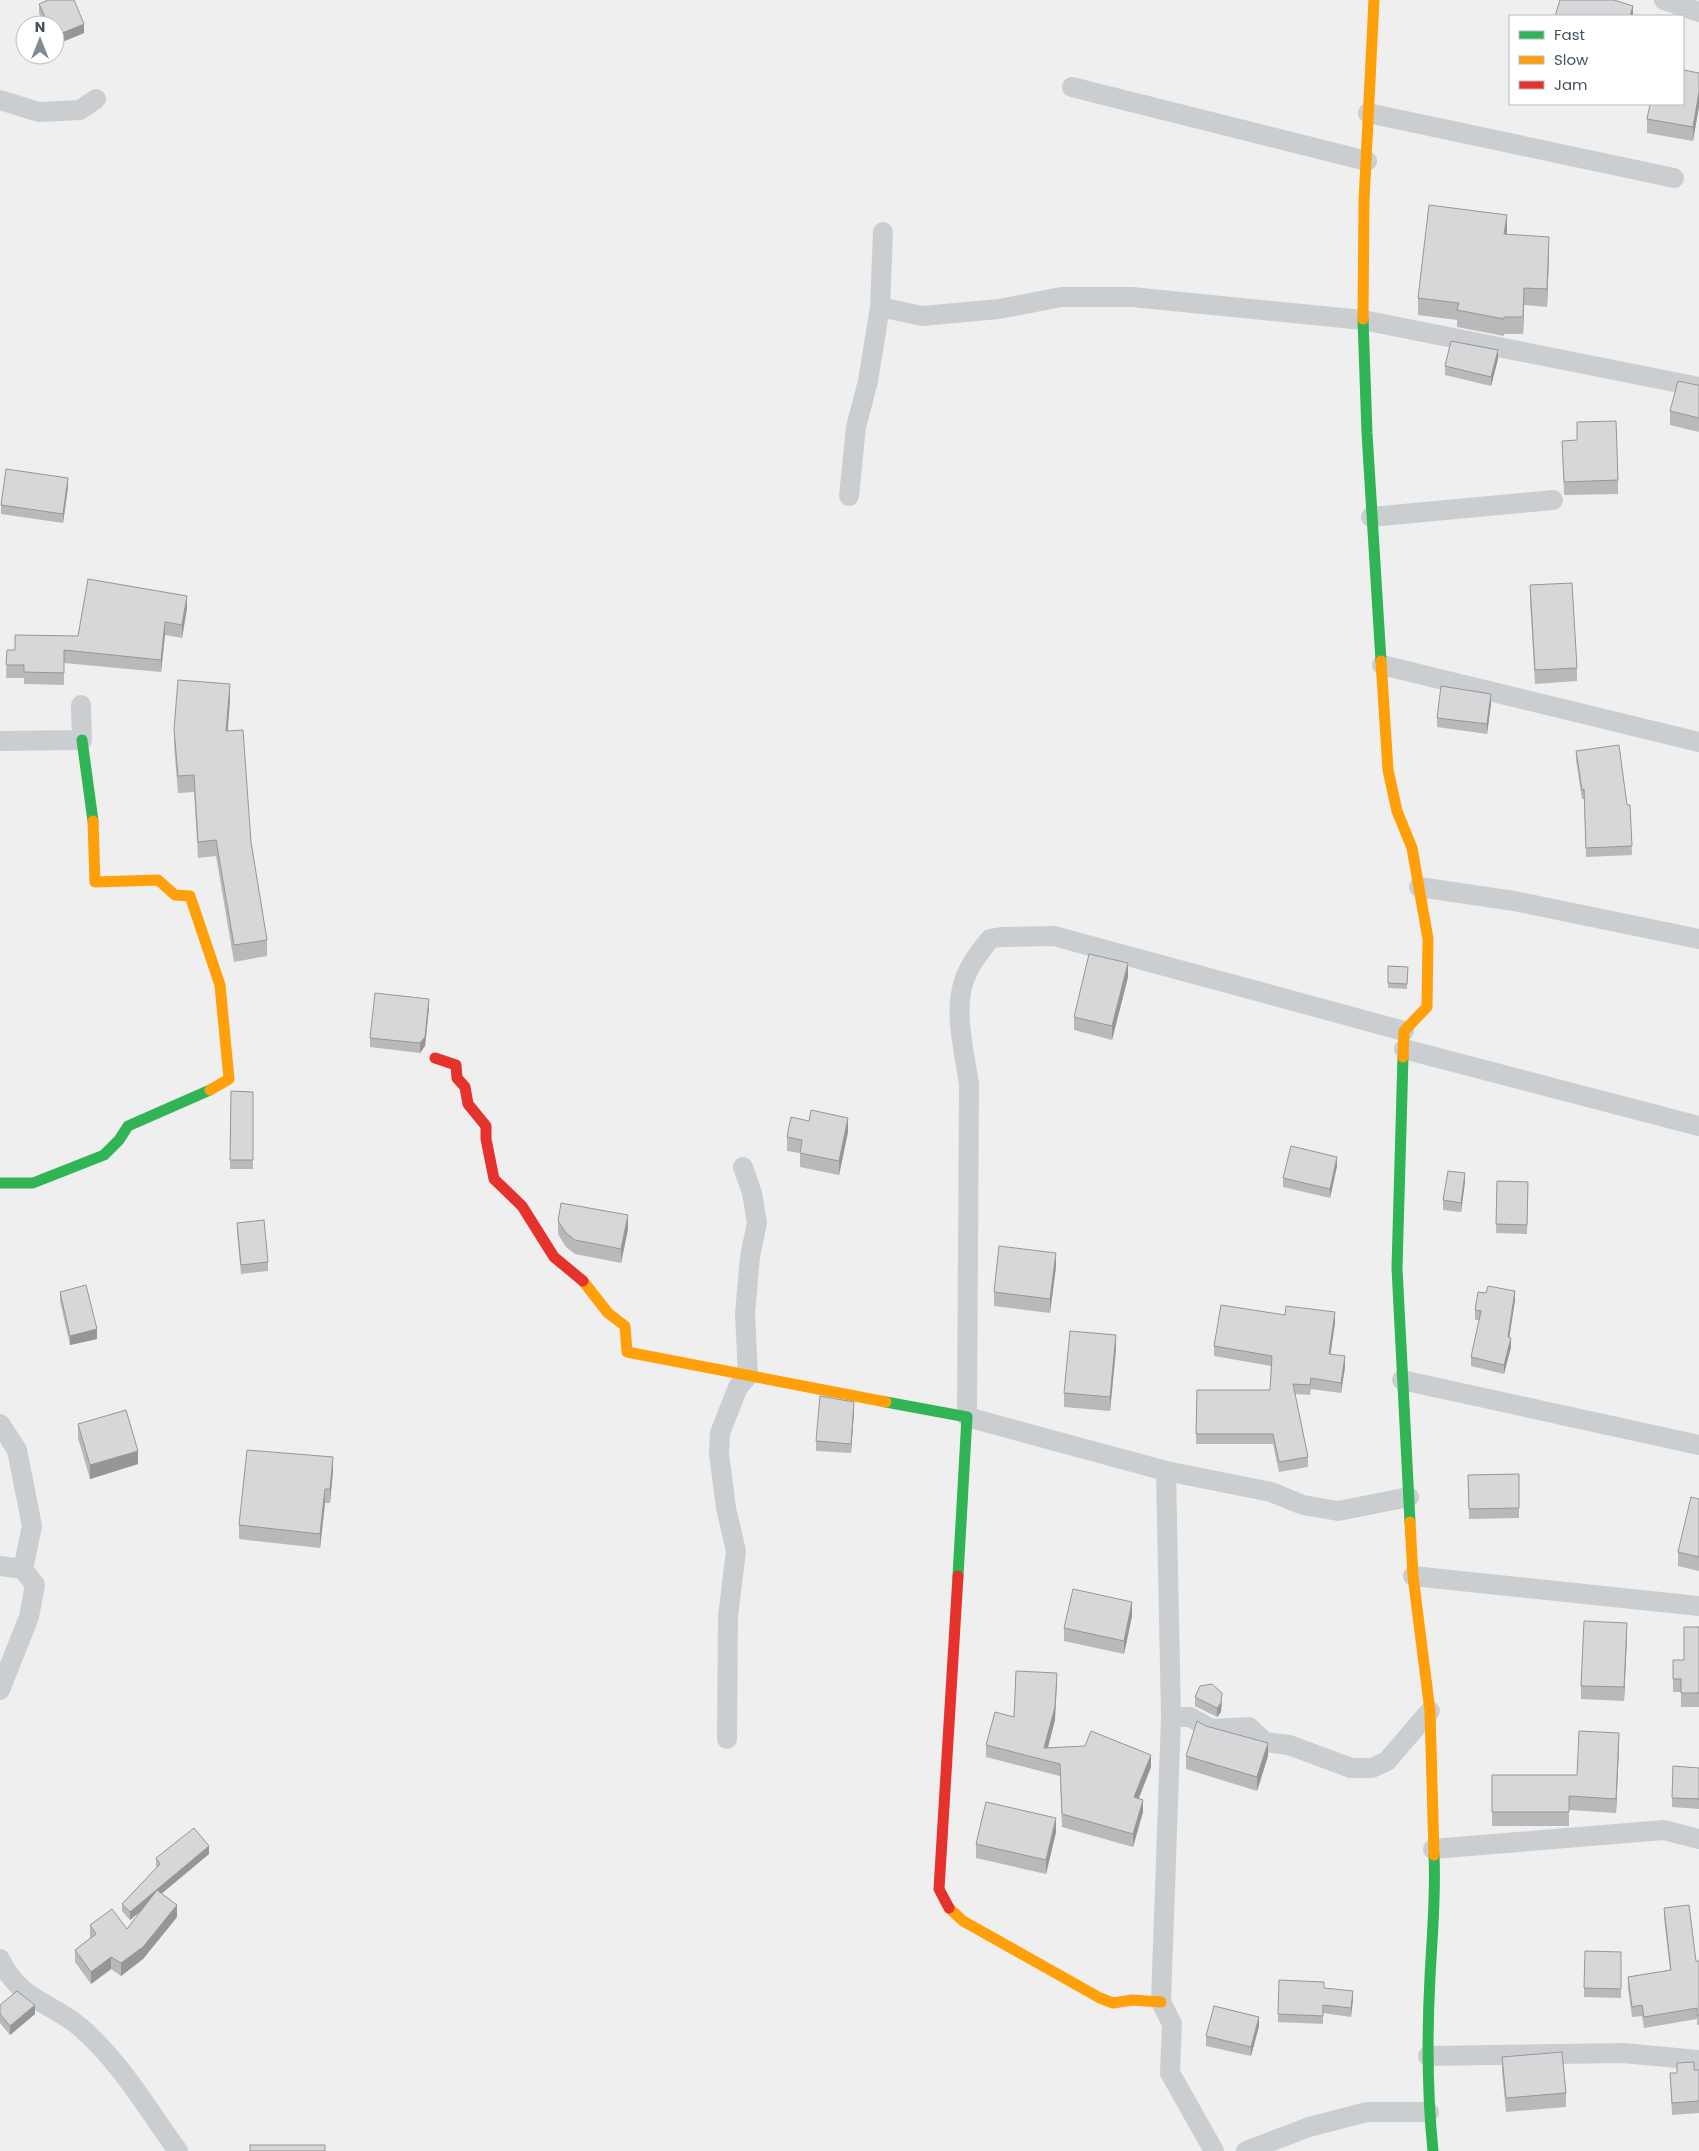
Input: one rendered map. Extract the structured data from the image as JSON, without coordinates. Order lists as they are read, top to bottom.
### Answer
{
  "legend": ["Fast", "Slow", "Jam"],
  "north": "top"
}
